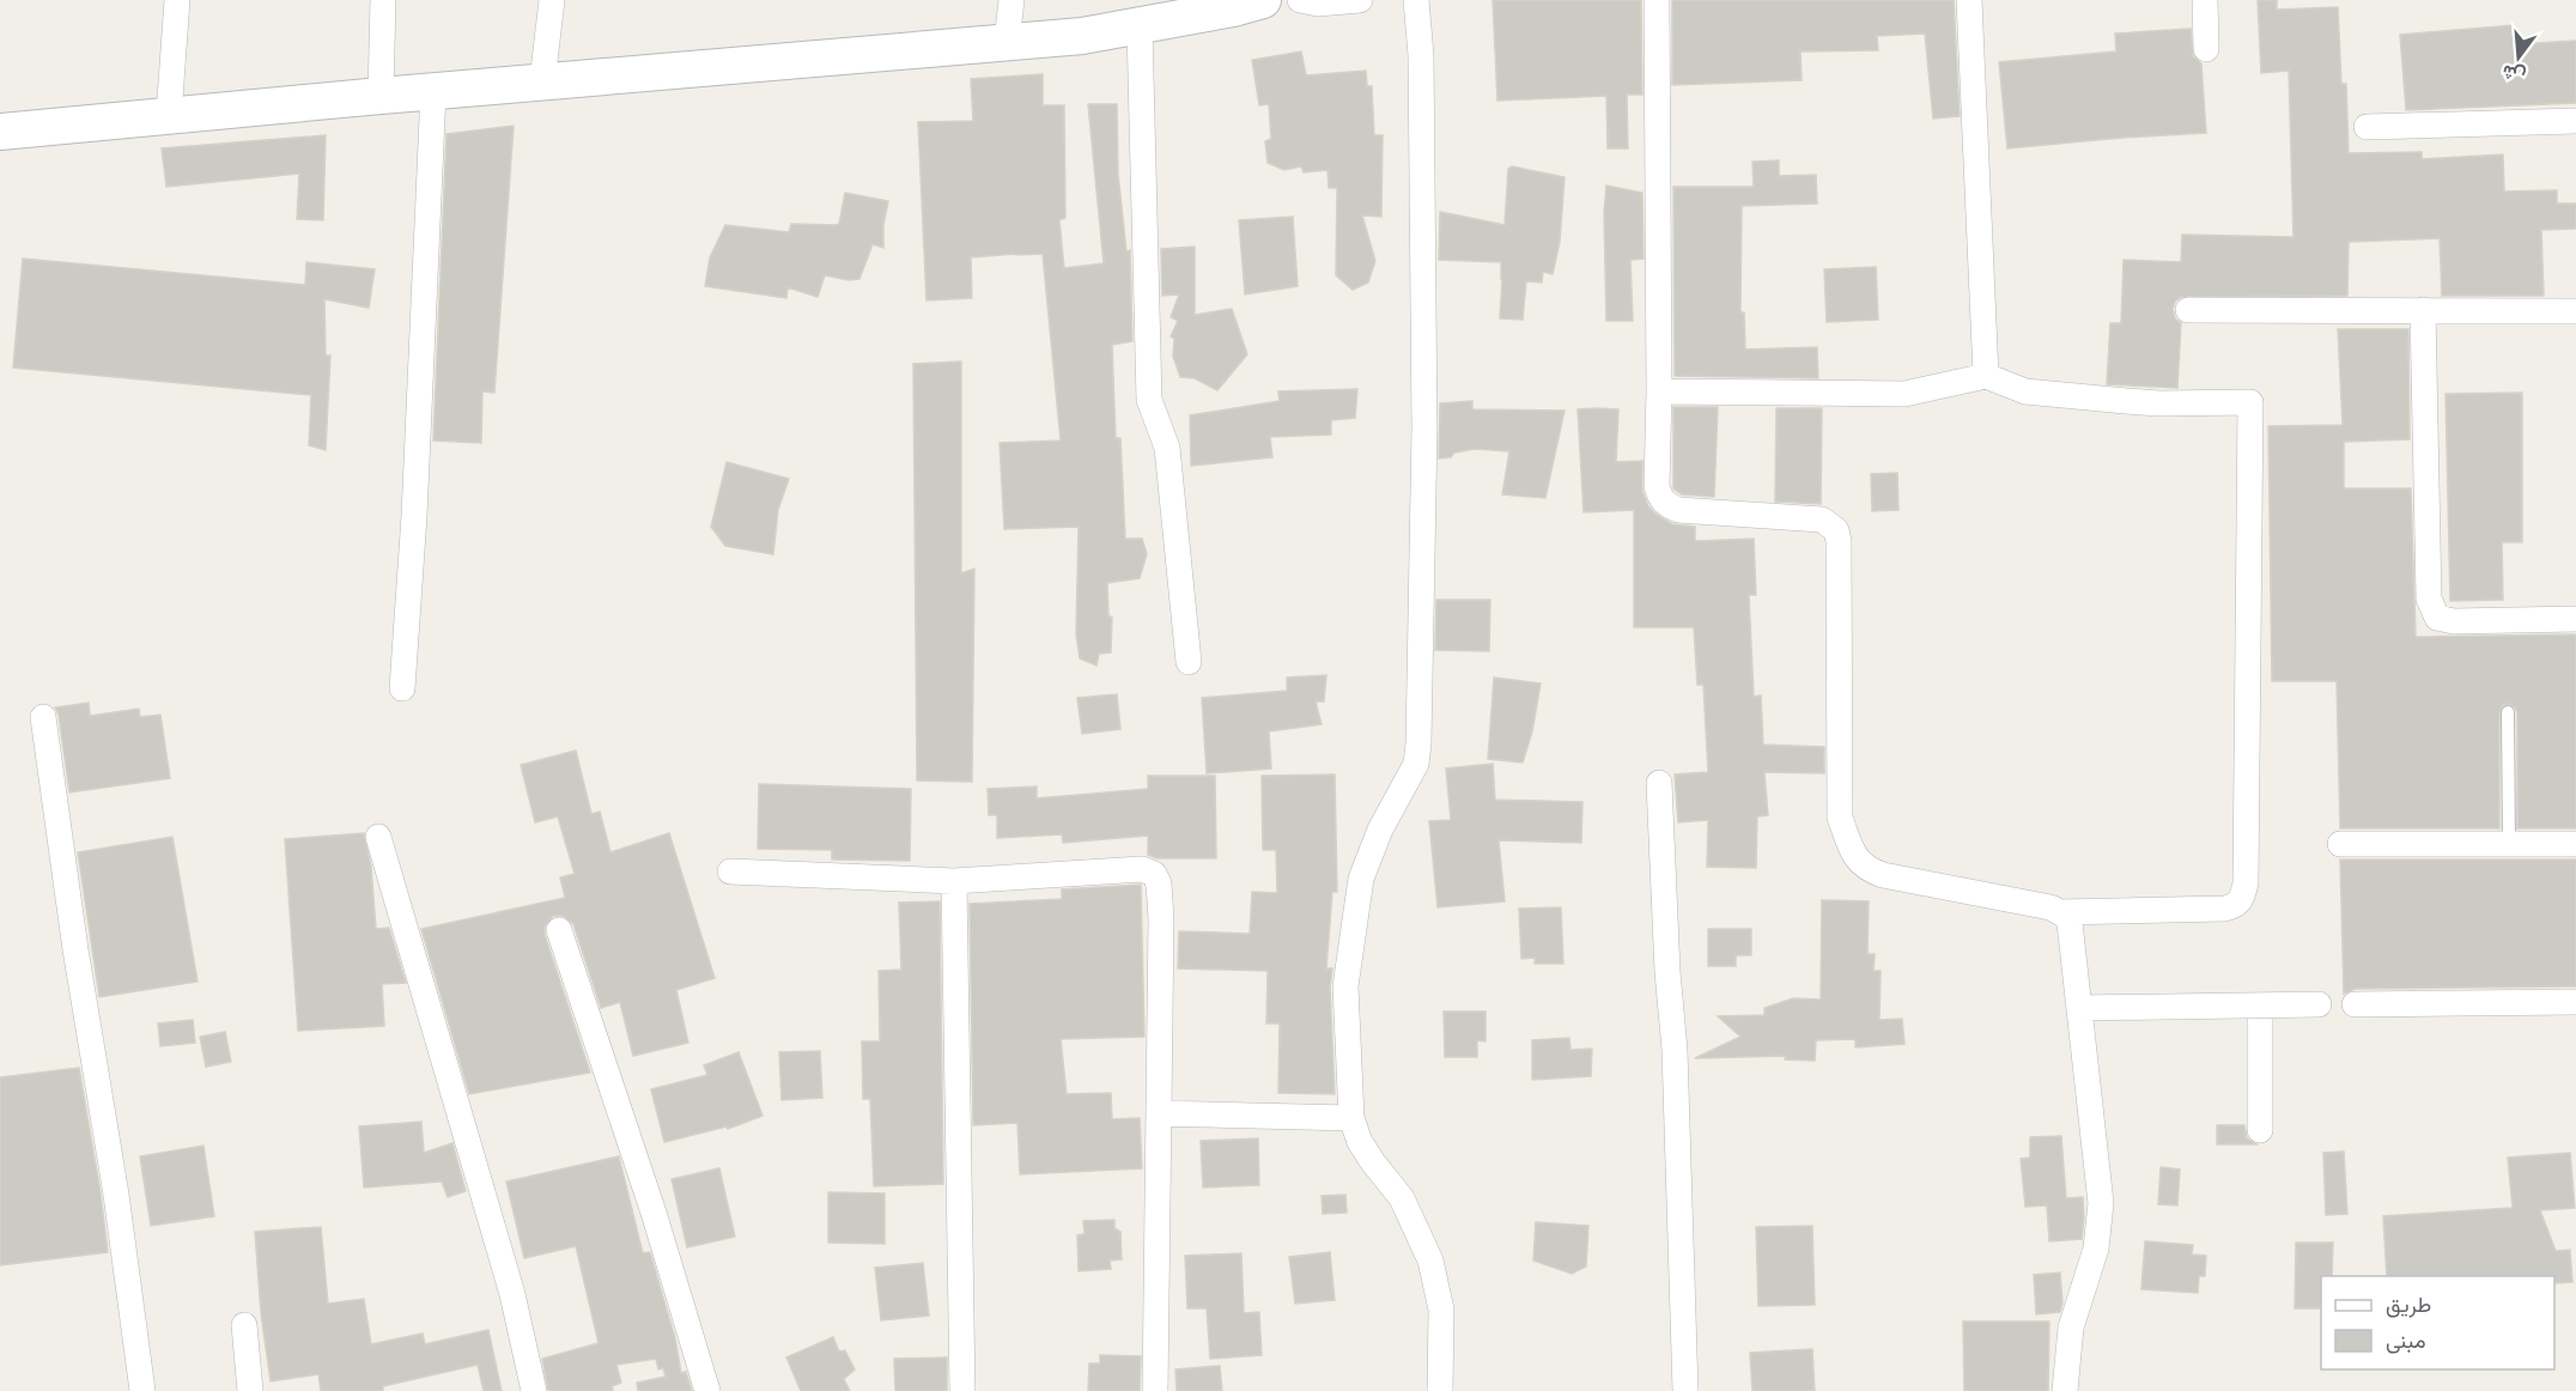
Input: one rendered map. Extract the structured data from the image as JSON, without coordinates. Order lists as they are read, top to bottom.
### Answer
{
  "legend": ["طريق", "مبنى"],
  "north": "bottom"
}
